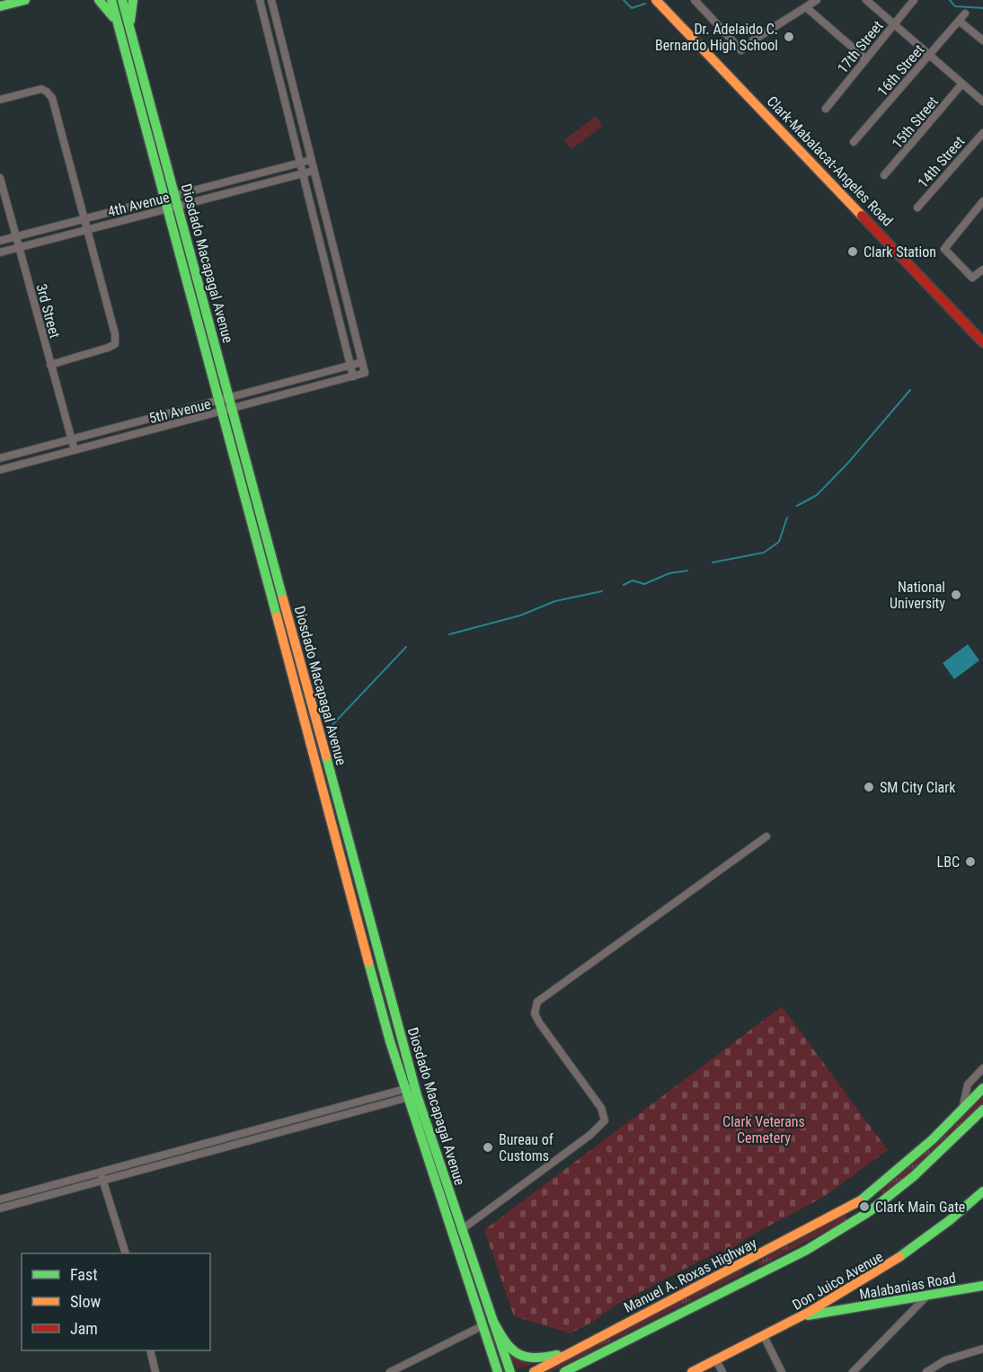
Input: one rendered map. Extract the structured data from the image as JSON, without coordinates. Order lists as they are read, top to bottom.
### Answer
{
  "streets": {
    "main road": [
      "Clark-Mabalacat-Angeles Road",
      "Diosdado Macapagal Avenue",
      "Manuel A. Roxas Highway",
      "Don Juico Avenue",
      "Malabanias Road"
    ],
    "street": [
      "17th Street",
      "16th Street",
      "15th Street",
      "14th Street",
      "4th Avenue",
      "3rd Street",
      "5th Avenue"
    ]
  },
  "crossings": [
    ["4th Avenue", "Diosdado Macapagal Avenue"],
    ["4th Avenue", "3rd Street"],
    ["Diosdado Macapagal Avenue", "5th Avenue"],
    ["3rd Street", "5th Avenue"],
    ["Don Juico Avenue", "Malabanias Road"]
  ],
  "parks": ["Clark Veterans Cemetery"],
  "places": [
    "Dr. Adelaido C. Bernardo High School",
    "Clark Station",
    "National University",
    "SM City Clark",
    "LBC",
    "Bureau of Customs",
    "Clark Main Gate"
  ],
  "legend": ["Fast", "Slow", "Jam"]
}
